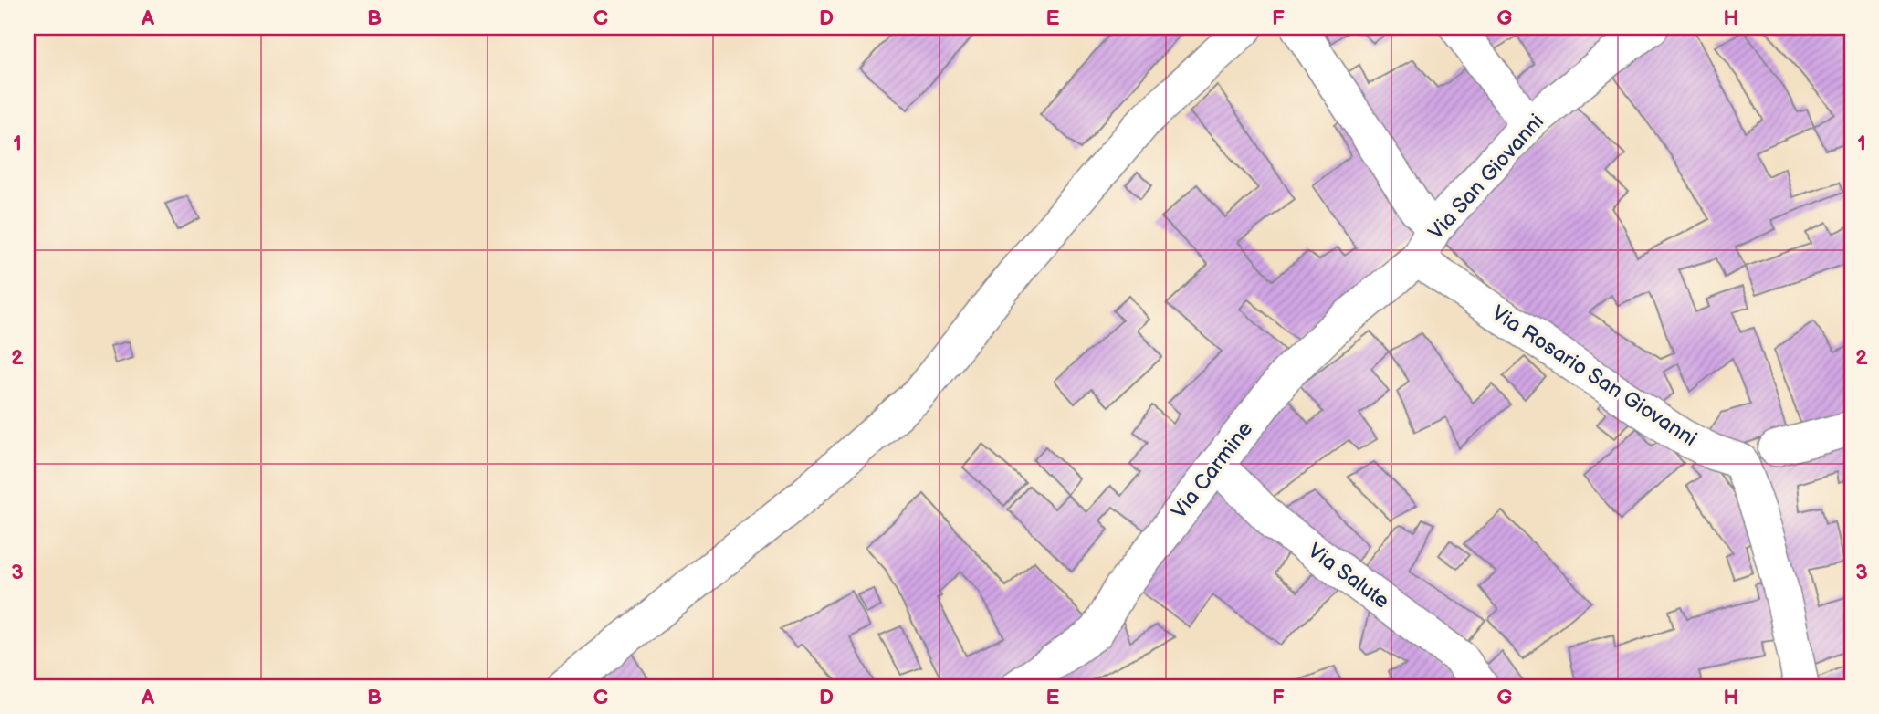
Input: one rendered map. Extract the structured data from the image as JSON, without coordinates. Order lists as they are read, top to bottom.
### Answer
{
  "streets": {
    "street": [
      "Via San Giovanni",
      "Via Rosario San Giovanni",
      "Via Carmine",
      "Via Salute"
    ]
  },
  "crossings": [
    ["Via San Giovanni", "Via Rosario San Giovanni"],
    ["Via San Giovanni", "Via Carmine"],
    ["Via Rosario San Giovanni", "Via Carmine"],
    ["Via Carmine", "Via Salute"]
  ],
  "grid": {
    "columns": [
      "A",
      "B",
      "C",
      "D",
      "E",
      "F",
      "G",
      "H"
    ],
    "rows": ["1", "2", "3"]
  }
}
